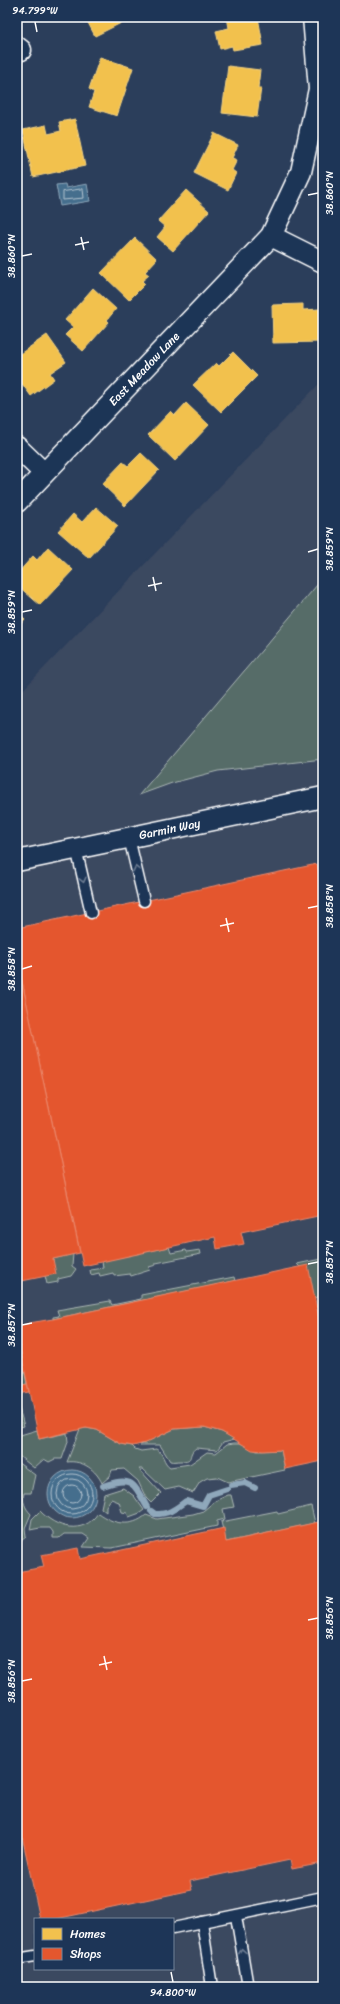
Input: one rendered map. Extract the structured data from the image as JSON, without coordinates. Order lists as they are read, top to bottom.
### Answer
{
  "streets": {
    "street": ["East Meadow Lane", "Garmin Way"]
  },
  "legend": ["Homes", "Shops"],
  "coordinates": [
    "94.799°W",
    "38.860°N",
    "38.859°N",
    "38.858°N",
    "38.857°N",
    "38.856°N",
    "94.800°W"
  ]
}
